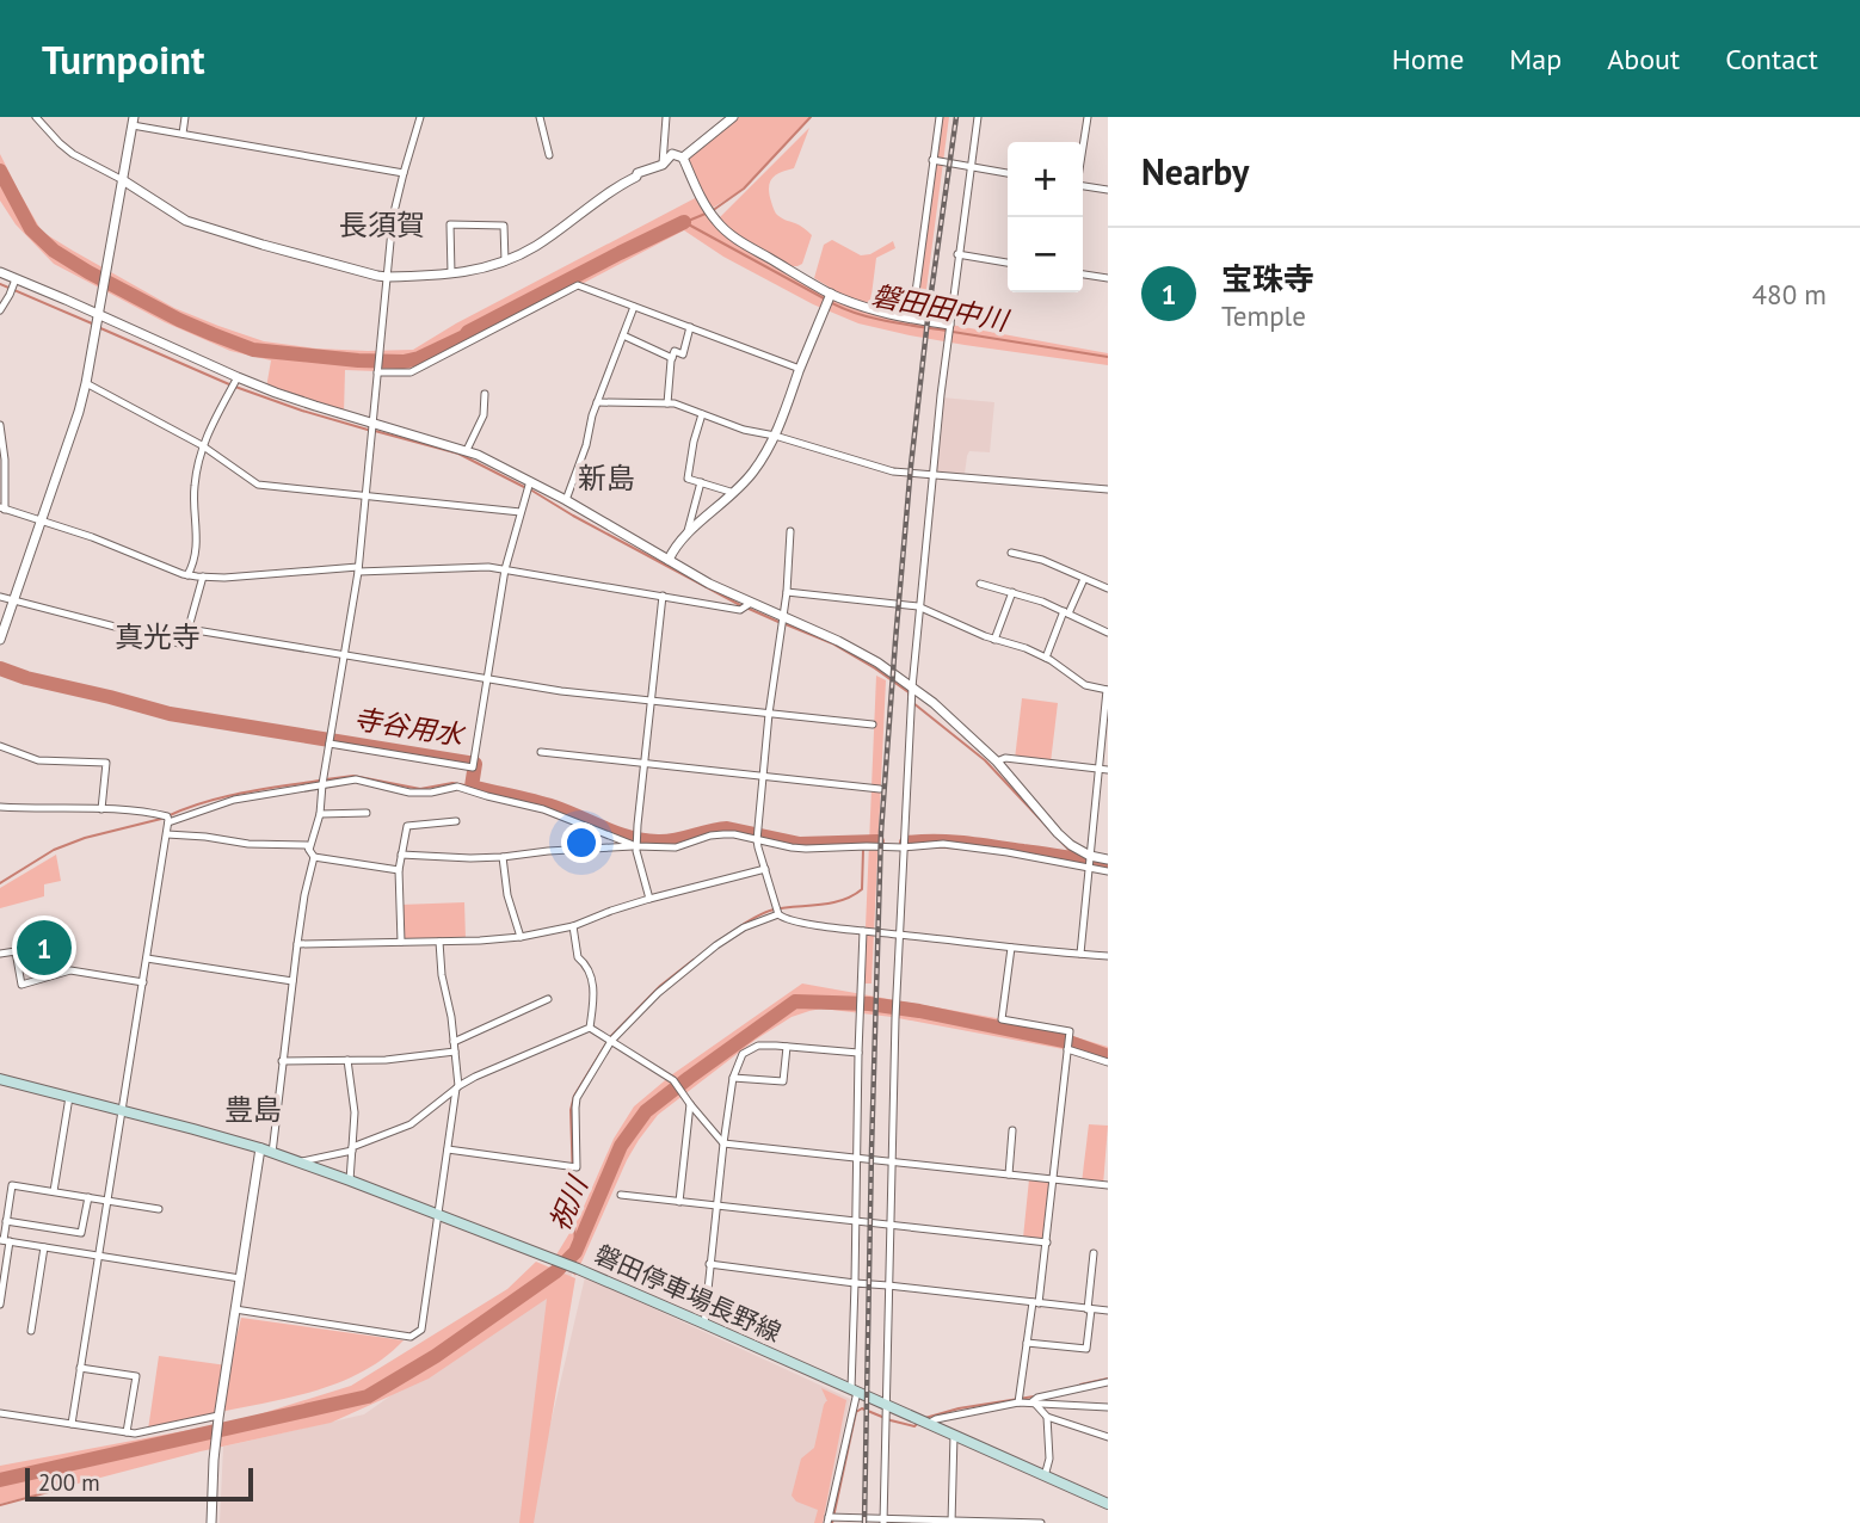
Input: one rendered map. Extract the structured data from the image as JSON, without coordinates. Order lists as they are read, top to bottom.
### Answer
{
  "streets": {
    "main road": ["磐田停車場長野線"]
  },
  "districts": [
    "長須賀",
    "新島",
    "真光寺",
    "豊島"
  ],
  "water": ["磐田田中川", "寺谷用水", "祝川"],
  "scale_bar": "200 m",
  "page": {
    "header": "Turnpoint",
    "nav": [
      "Home",
      "Map",
      "About",
      "Contact"
    ],
    "heading": "Nearby",
    "map_buttons": ["+", "−"],
    "list": [
      {
        "mark": "1",
        "name": "宝珠寺",
        "note": "Temple",
        "value": "480 m"
      }
    ],
    "pins": "1",
    "scale": "200 m"
  }
}
